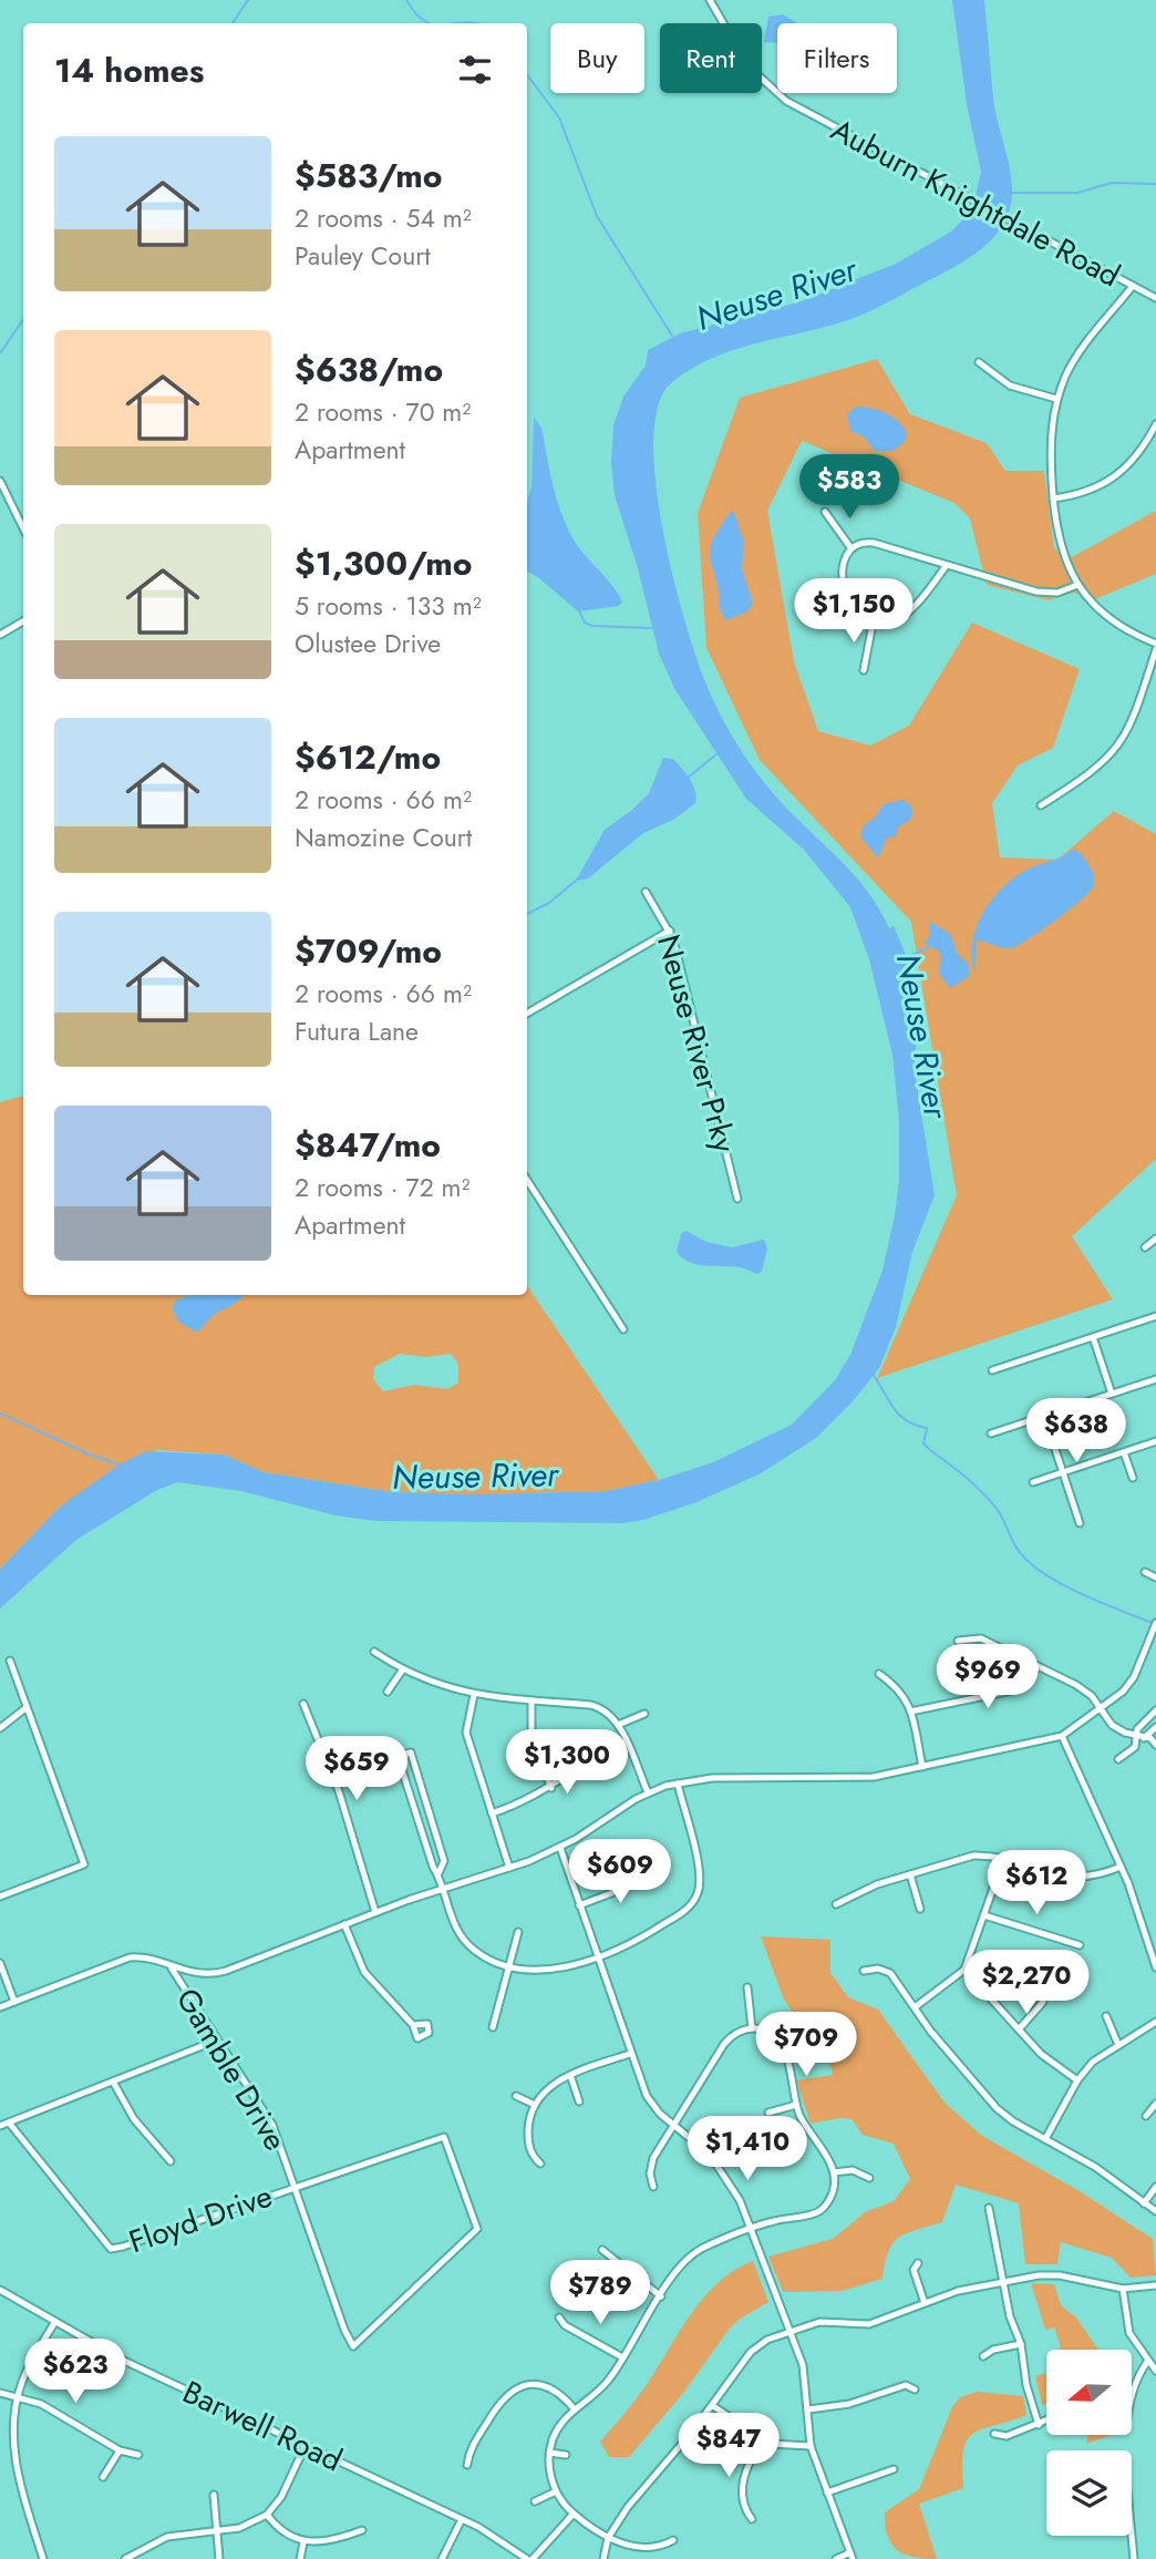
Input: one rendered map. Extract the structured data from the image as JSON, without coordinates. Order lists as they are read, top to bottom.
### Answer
{
  "streets": {
    "street": [
      "Auburn Knightdale Road",
      "Neuse River Prky",
      "Gamble Drive",
      "Floyd Drive",
      "Barwell Road"
    ]
  },
  "crossings": [
    ["Gamble Drive", "Floyd Drive"]
  ],
  "water": ["Neuse River"],
  "north": "left",
  "page": {
    "chip": ["Buy", "Rent", "Filters"],
    "heading": "14 homes",
    "list": [
      {
        "name": "$583/mo",
        "note": "2 rooms · 54 m² · Pauley Court"
      },
      {
        "name": "$638/mo",
        "note": "2 rooms · 70 m² · Apartment"
      },
      {
        "name": "$1,300/mo",
        "note": "5 rooms · 133 m² · Olustee Drive"
      },
      {
        "name": "$612/mo",
        "note": "2 rooms · 66 m² · Namozine Court"
      },
      {
        "name": "$709/mo",
        "note": "2 rooms · 66 m² · Futura Lane"
      },
      {
        "name": "$847/mo",
        "note": "2 rooms · 72 m² · Apartment"
      }
    ],
    "price": [
      "$583",
      "$1,150",
      "$638",
      "$969",
      "$1,300",
      "$659",
      "$609",
      "$612",
      "$2,270",
      "$709",
      "$1,410",
      "$789",
      "$623",
      "$847"
    ]
  }
}
